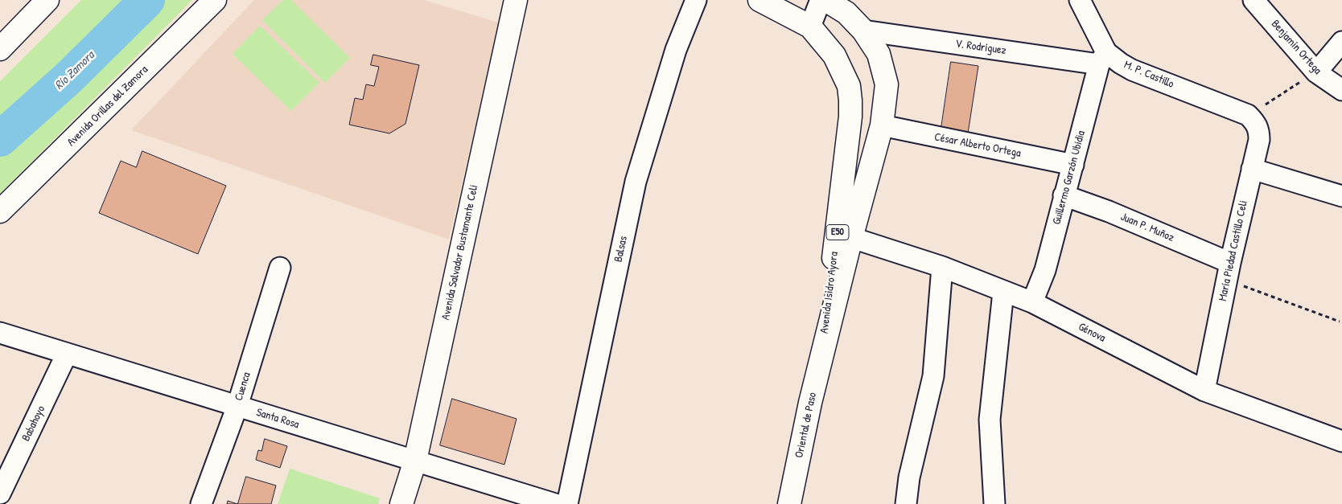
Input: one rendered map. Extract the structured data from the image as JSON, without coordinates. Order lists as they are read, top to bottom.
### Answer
{
  "streets": {
    "main road": [
      "Avenida Orillas del Zamora",
      "E50",
      "Avenida Salvador Bustamante Celi",
      "Avenida Isidro Ayora",
      "Oriental de Paso"
    ],
    "street": [
      "V. Rodríguez",
      "Benjamín Ortega",
      "M. P. Castillo",
      "César Alberto Ortega",
      "Guillermo Garzón Ubidia",
      "Juan P. Muñoz",
      "Balsas",
      "María Piedad Castillo Celi",
      "Génova",
      "Cuenca",
      "Santa Rosa",
      "Babahoyo"
    ]
  },
  "crossings": [
    ["V. Rodríguez", "M. P. Castillo"],
    ["V. Rodríguez", "Guillermo Garzón Ubidia"],
    ["V. Rodríguez", "Avenida Isidro Ayora"],
    ["M. P. Castillo", "Guillermo Garzón Ubidia"],
    ["M. P. Castillo", "María Piedad Castillo Celi"],
    ["César Alberto Ortega", "Guillermo Garzón Ubidia"],
    ["César Alberto Ortega", "Avenida Isidro Ayora"],
    ["Guillermo Garzón Ubidia", "Juan P. Muñoz"],
    ["Guillermo Garzón Ubidia", "Génova"],
    ["Juan P. Muñoz", "María Piedad Castillo Celi"],
    ["María Piedad Castillo Celi", "Génova"],
    ["Avenida Salvador Bustamante Celi", "Santa Rosa"],
    ["Avenida Isidro Ayora", "Génova"],
    ["Avenida Isidro Ayora", "Oriental de Paso"],
    ["Cuenca", "Santa Rosa"],
    ["Santa Rosa", "Babahoyo"]
  ],
  "water": ["Río Zamora"]
}
